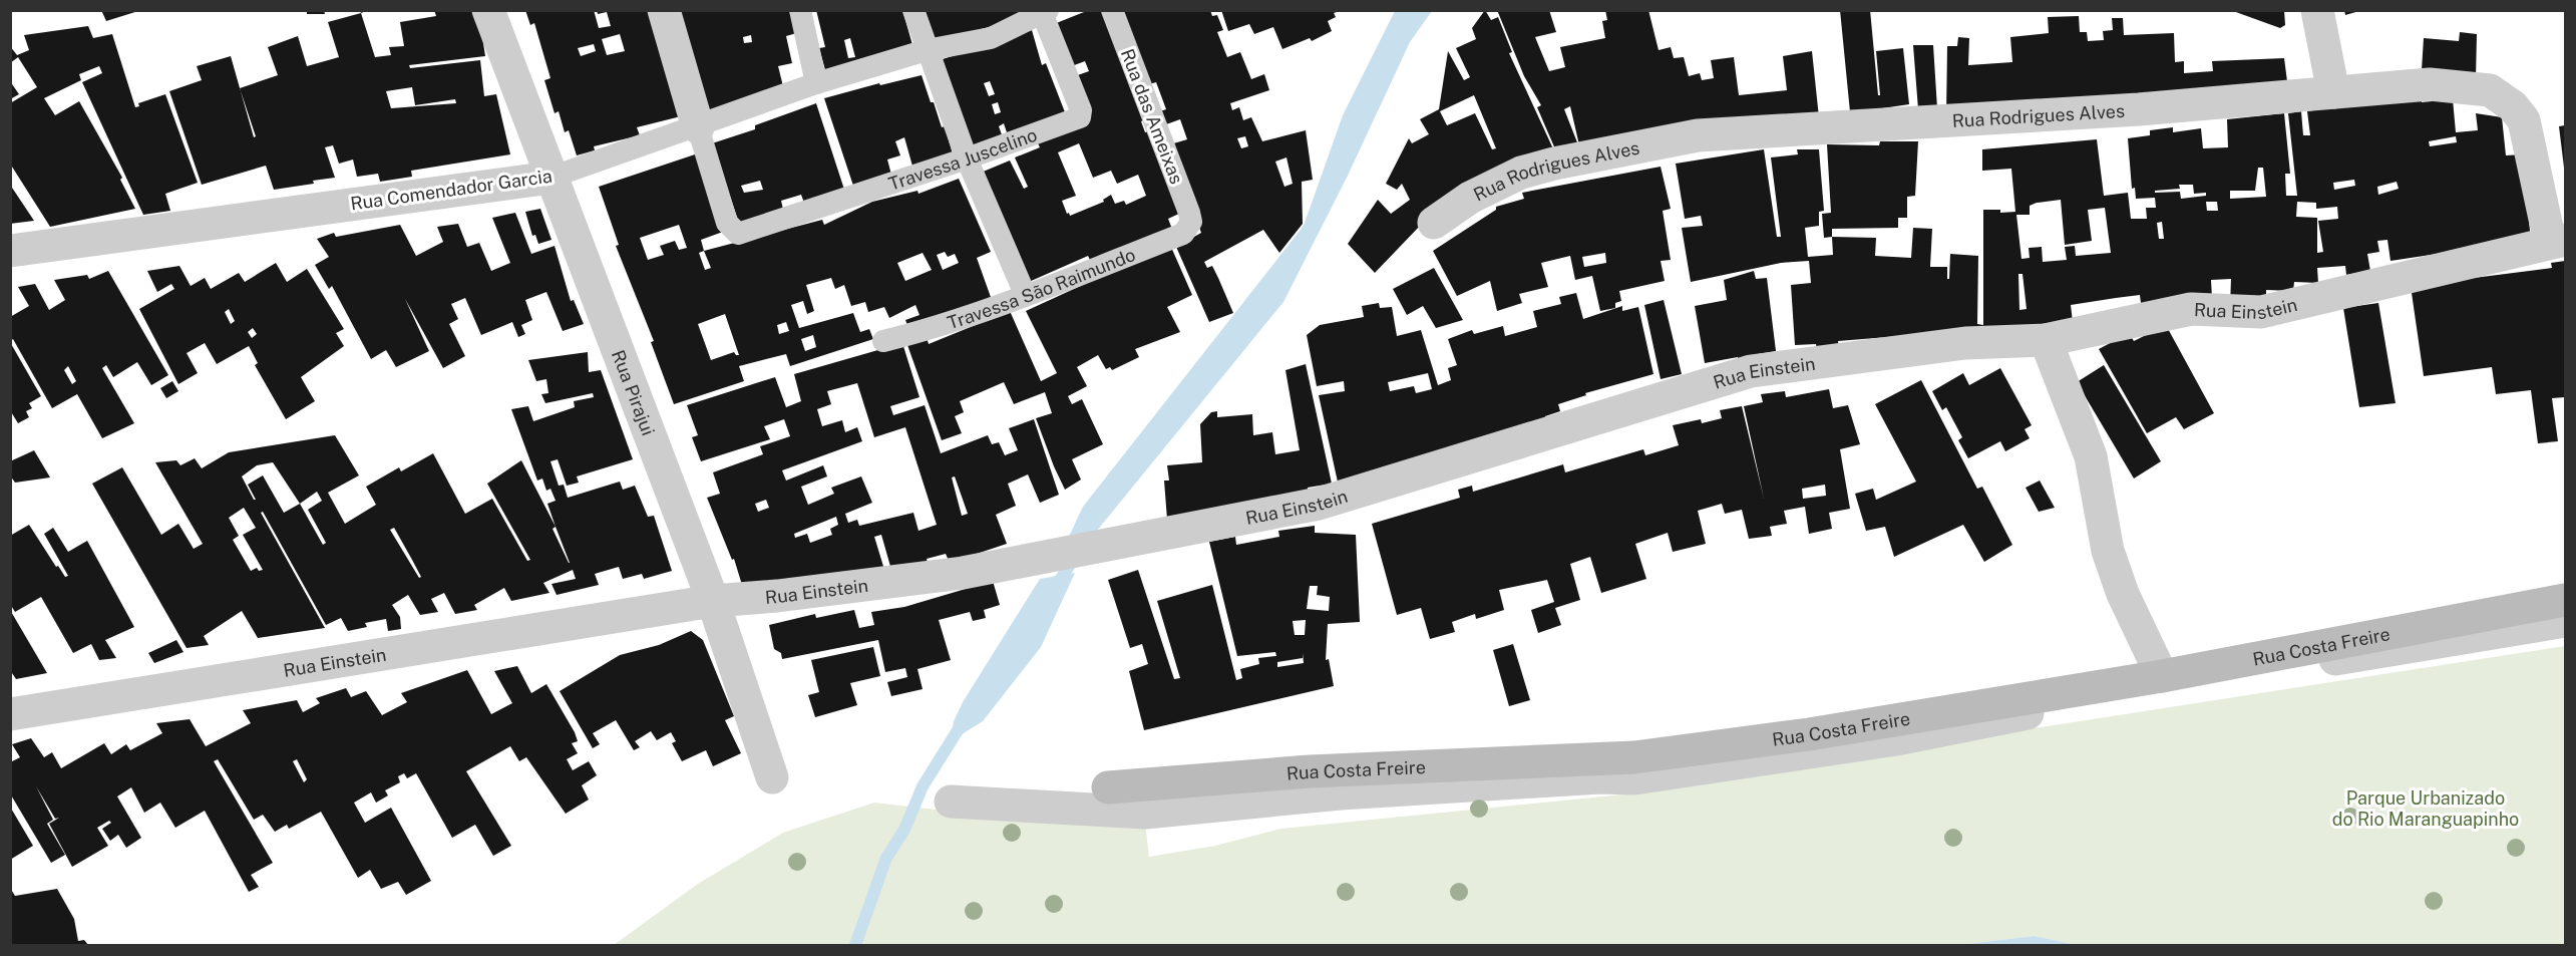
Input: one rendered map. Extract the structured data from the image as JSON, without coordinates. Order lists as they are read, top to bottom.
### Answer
{
  "streets": {
    "main road": ["Rua Costa Freire"],
    "street": [
      "Rua Rodrigues Alves",
      "Rua Comendador Garcia",
      "Rua Einstein",
      "Rua Pirajui"
    ],
    "lane": ["Rua das Ameixas", "Travessa Juscelino", "Travessa São Raimundo"]
  },
  "crossings": [
    ["Rua Rodrigues Alves", "Rua Einstein"],
    ["Rua das Ameixas", "Travessa São Raimundo"],
    ["Travessa Juscelino", "Rua Comendador Garcia"],
    ["Rua Comendador Garcia", "Rua Pirajui"],
    ["Rua Einstein", "Rua Pirajui"]
  ],
  "parks": ["Parque Urbanizado do Rio Maranguapinho"]
}
